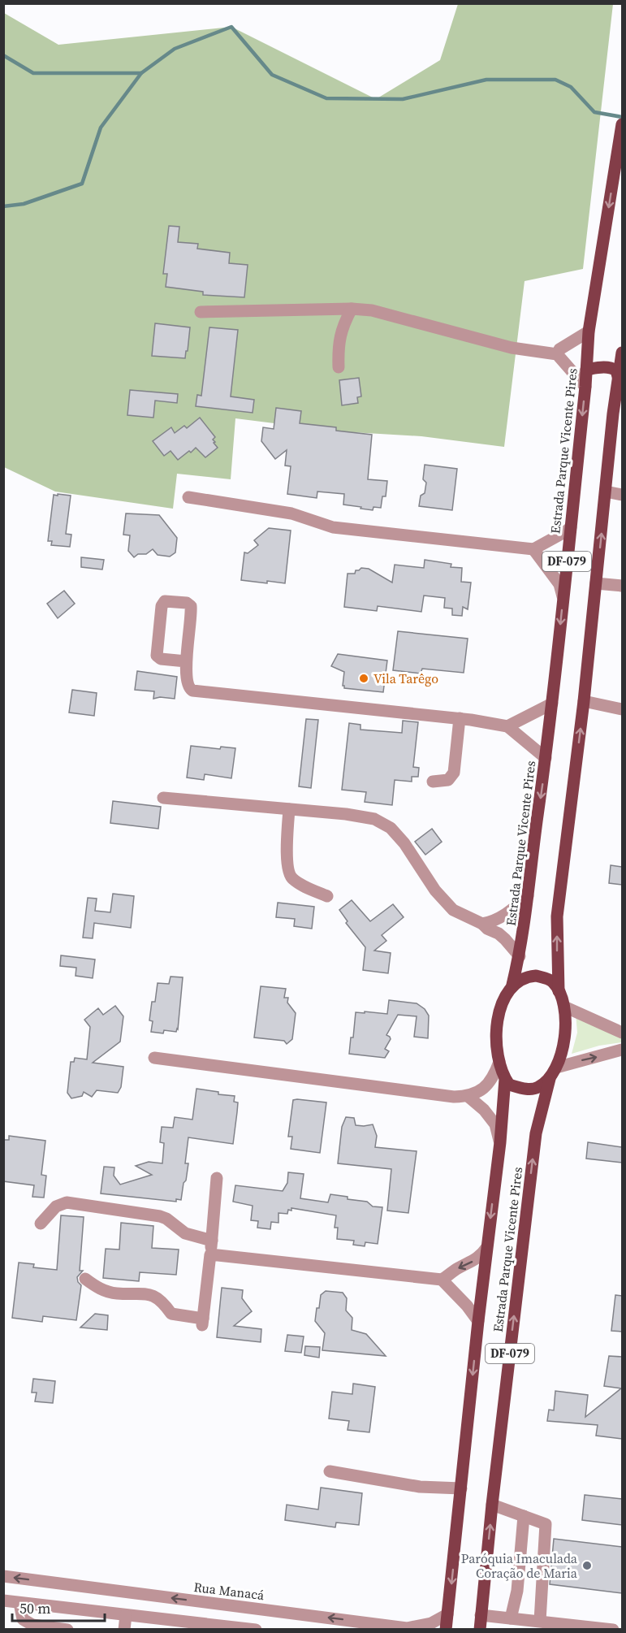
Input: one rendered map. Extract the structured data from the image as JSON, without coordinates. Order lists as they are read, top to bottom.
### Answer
{
  "streets": {
    "main road": ["Estrada Parque Vicente Pires", "DF-079"],
    "street": ["Rua Manacá"]
  },
  "crossings": [
    ["Estrada Parque Vicente Pires", "DF-079"],
    ["Estrada Parque Vicente Pires", "Rua Manacá"]
  ],
  "places": ["Vila Tarêgo", "Paróquia Imaculada Coração de Maria"],
  "scale_bar": "50 m"
}
